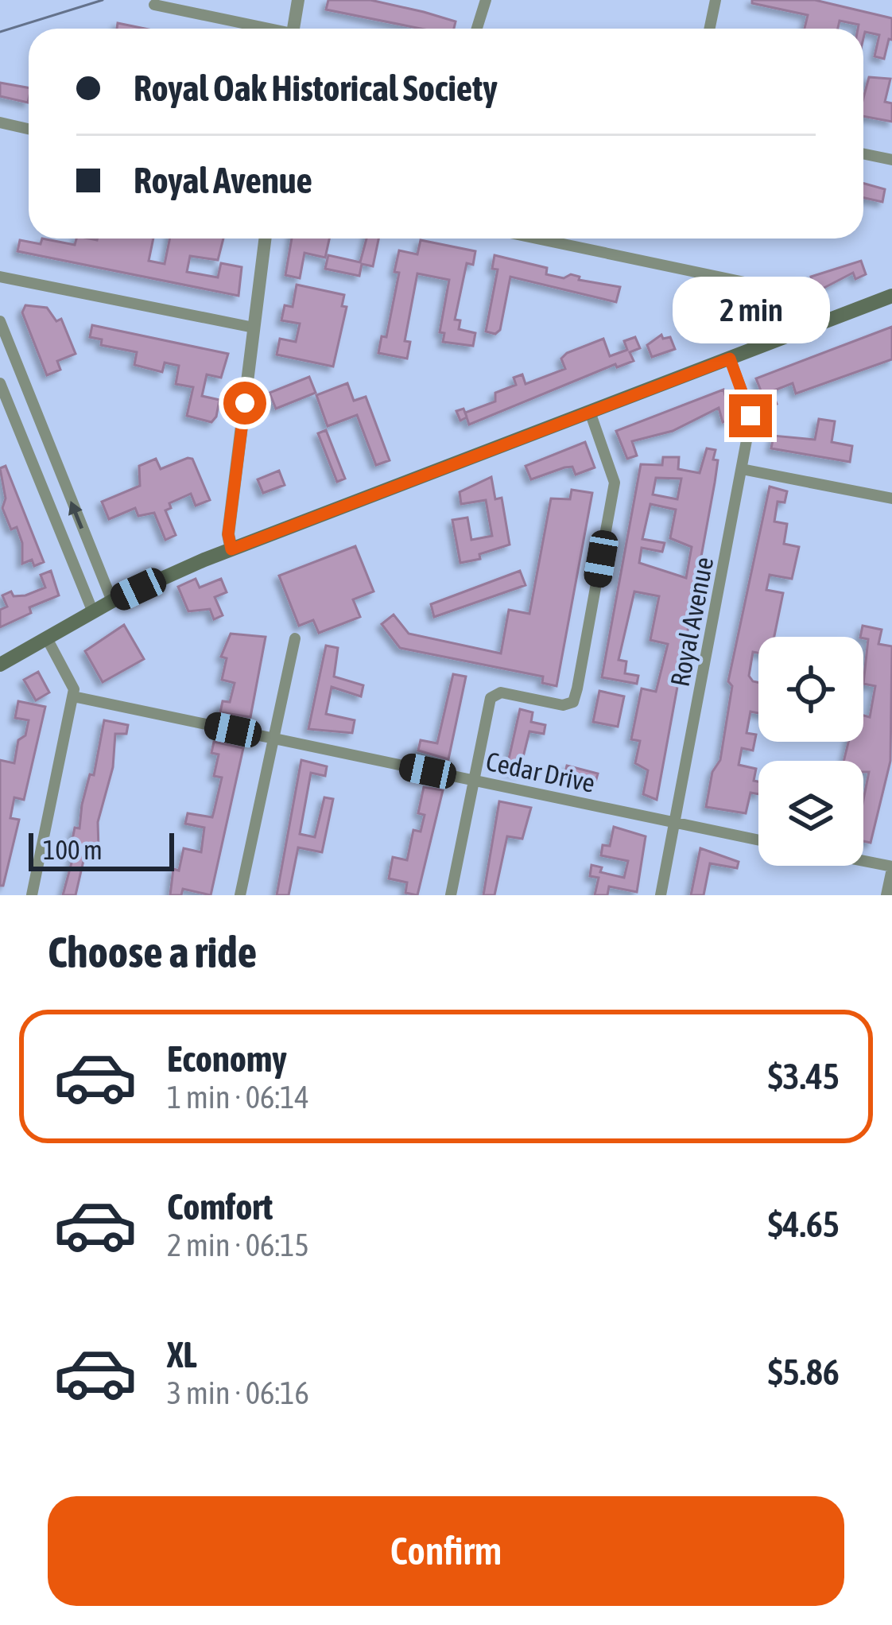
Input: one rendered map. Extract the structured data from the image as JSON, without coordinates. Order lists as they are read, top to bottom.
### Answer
{
  "streets": {
    "street": ["Royal Avenue", "Cedar Drive"]
  },
  "crossings": [
    ["Royal Avenue", "Cedar Drive"]
  ],
  "scale_bar": "100 m",
  "page": {
    "banner": ["Royal Oak Historical Society", "Royal Avenue"],
    "bubble": "2 min",
    "scale": "100 m",
    "heading": "Choose a ride",
    "list": [
      {
        "name": "Economy",
        "note": "1 min · 06:14",
        "value": "$3.45"
      },
      {
        "name": "Comfort",
        "note": "2 min · 06:15",
        "value": "$4.65"
      },
      {
        "name": "XL",
        "note": "3 min · 06:16",
        "value": "$5.86"
      }
    ],
    "buttons": "Confirm"
  }
}
